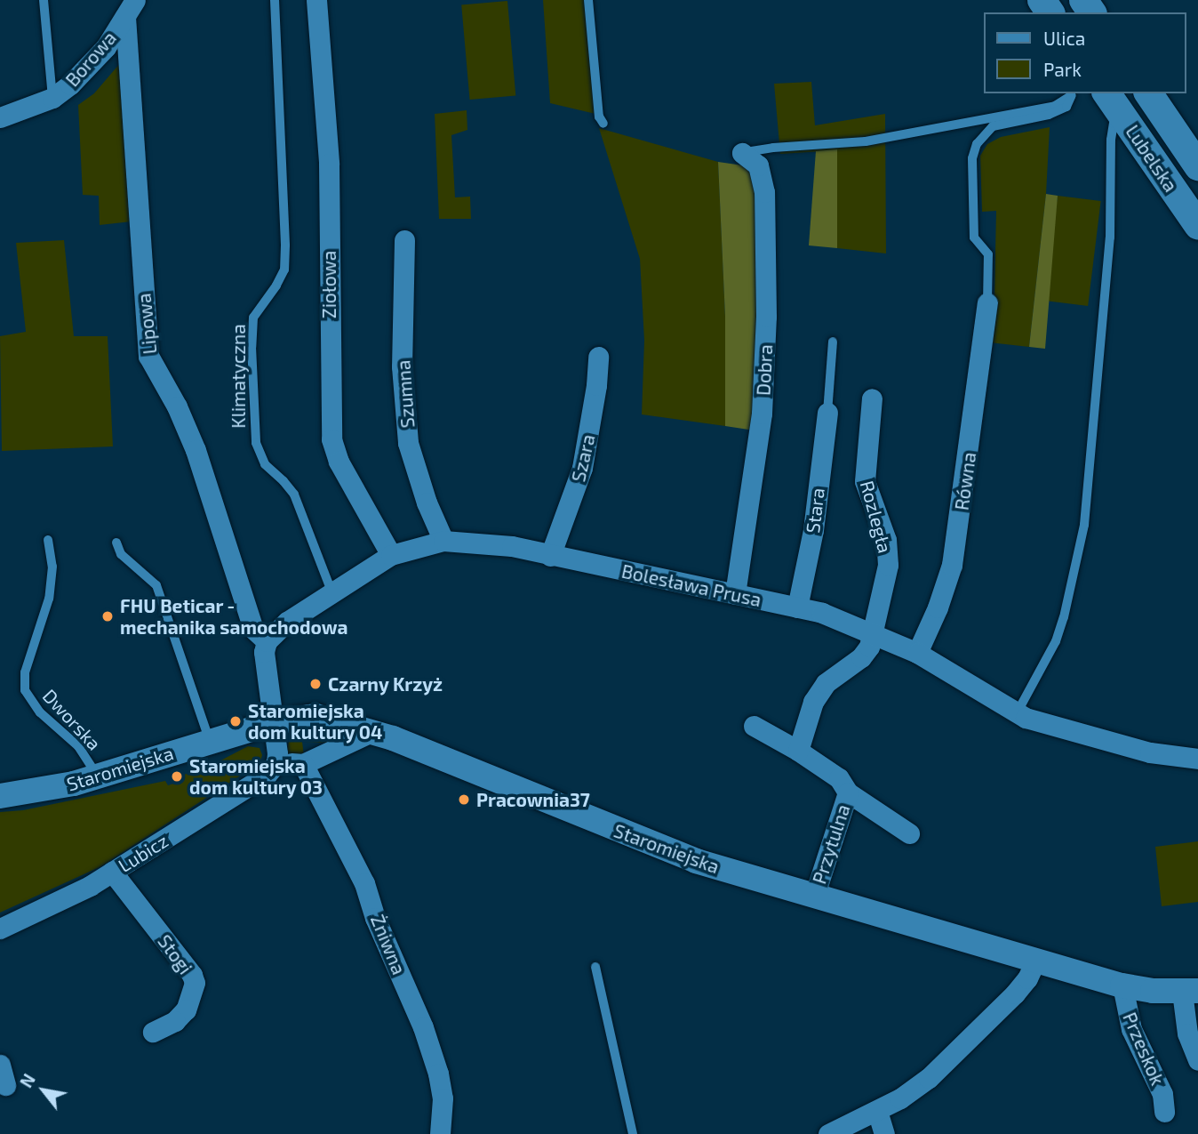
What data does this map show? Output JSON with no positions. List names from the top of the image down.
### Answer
{
  "streets": {
    "main road": ["Lubelska"],
    "street": [
      "Borowa",
      "Ziołowa",
      "Lipowa",
      "Dobra",
      "Szumna",
      "Szara",
      "Równa",
      "Stara",
      "Rozległa",
      "Bolesława Prusa",
      "Staromiejska",
      "Przytulna",
      "Lubicz",
      "Żniwna",
      "Stogi",
      "Przeskok"
    ],
    "lane": ["Klimatyczna", "Dworska"]
  },
  "crossings": [
    ["Borowa", "Lipowa"],
    ["Ziołowa", "Bolesława Prusa"],
    ["Lipowa", "Bolesława Prusa"],
    ["Dobra", "Bolesława Prusa"],
    ["Klimatyczna", "Bolesława Prusa"],
    ["Szumna", "Bolesława Prusa"],
    ["Szara", "Bolesława Prusa"],
    ["Równa", "Bolesława Prusa"],
    ["Stara", "Bolesława Prusa"],
    ["Rozległa", "Bolesława Prusa"],
    ["Dworska", "Staromiejska"],
    ["Staromiejska", "Przytulna"],
    ["Staromiejska", "Przeskok"],
    ["Lubicz", "Stogi"]
  ],
  "places": [
    "FHU Beticar - mechanika samochodowa",
    "Czarny Krzyż",
    "Staromiejska dom kultury 04",
    "Staromiejska dom kultury 03",
    "Pracownia37"
  ],
  "legend": ["Ulica", "Park"],
  "north": "top left"
}
